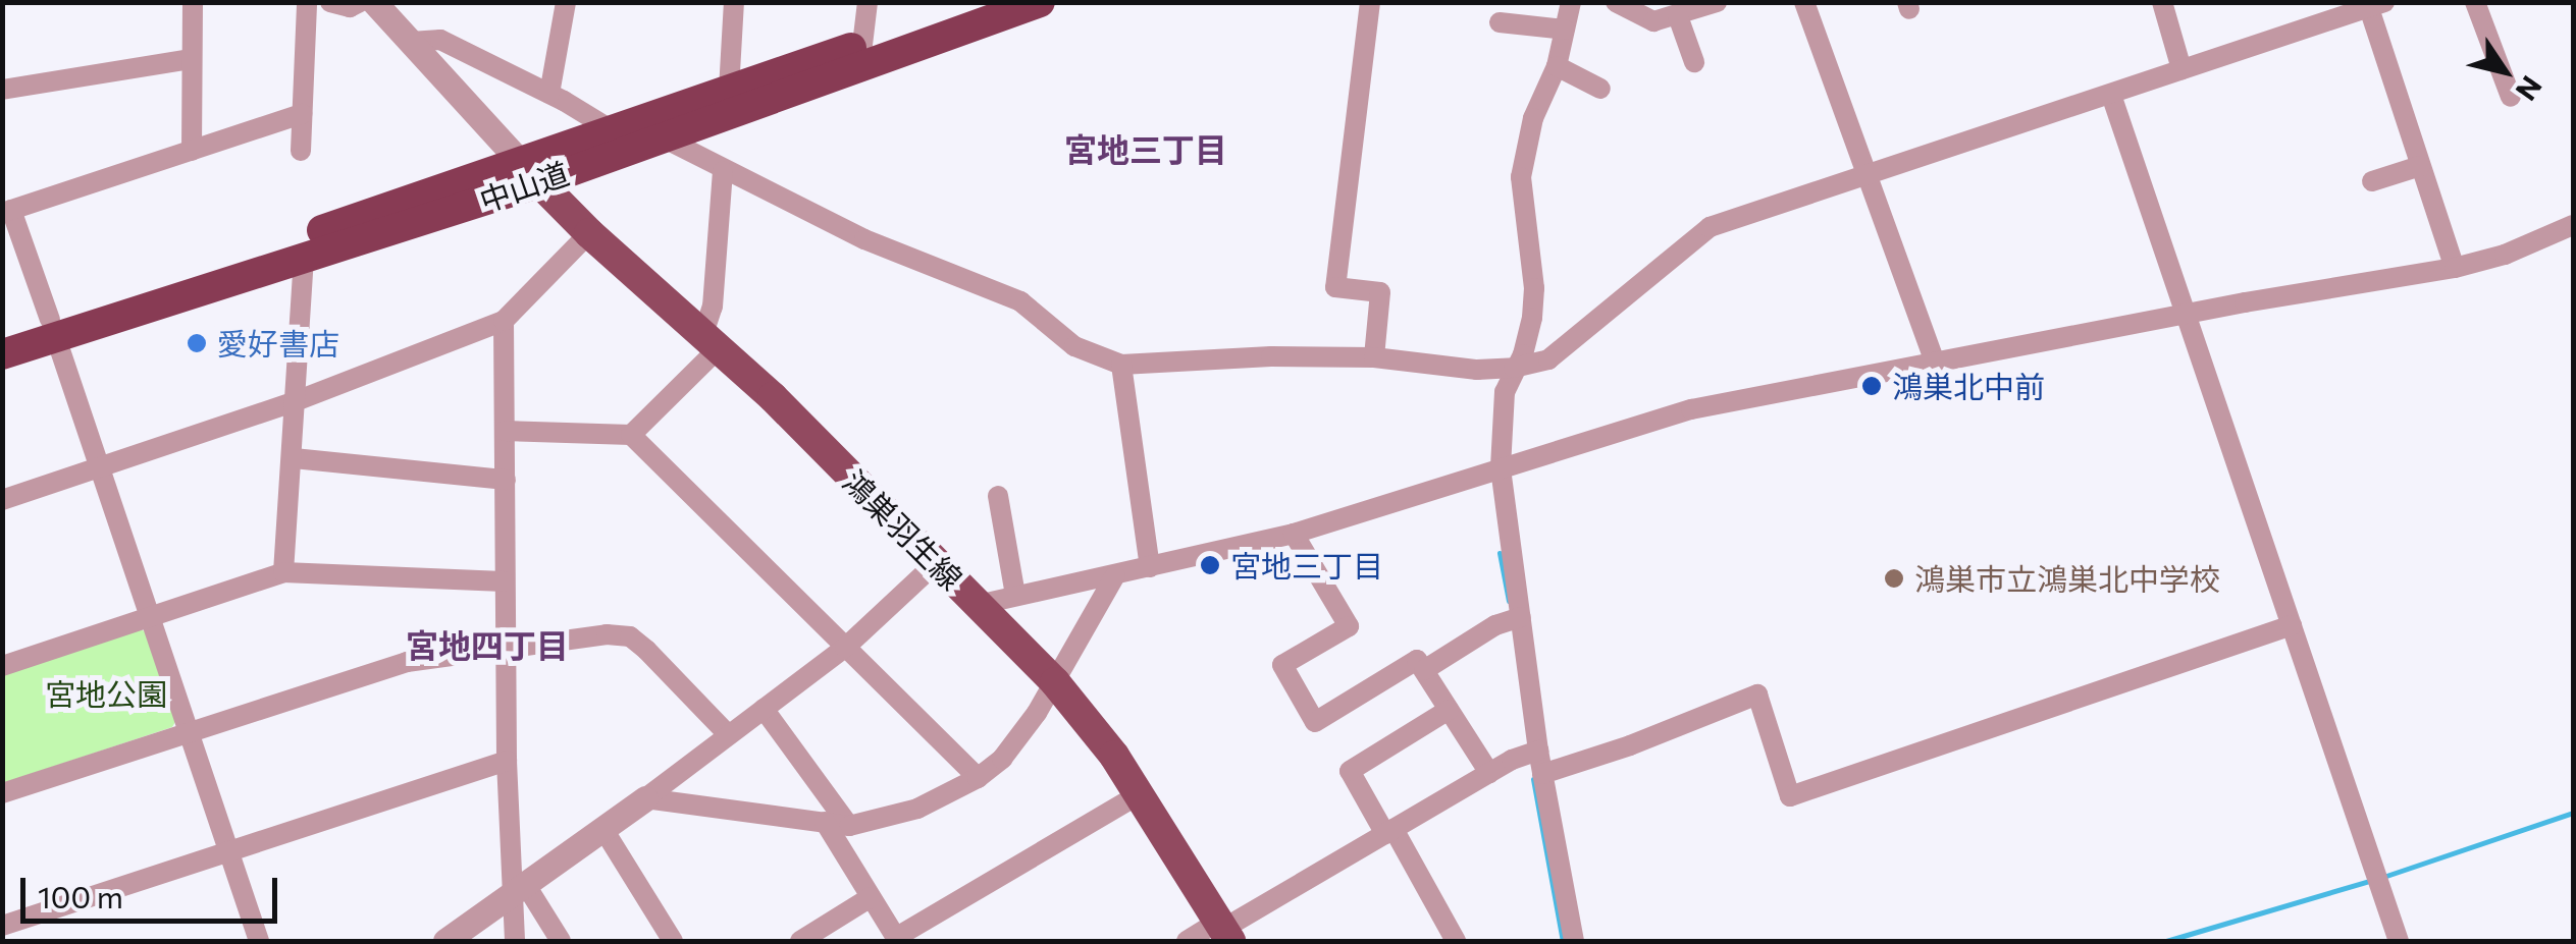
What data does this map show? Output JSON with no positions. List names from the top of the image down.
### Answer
{
  "streets": {
    "highway": ["中山道"],
    "main road": ["鴻巣羽生線"]
  },
  "crossings": [
    ["中山道", "鴻巣羽生線"]
  ],
  "districts": ["宮地三丁目", "宮地四丁目"],
  "parks": ["宮地公園"],
  "places": [
    "愛好書店",
    "鴻巣北中前",
    "宮地三丁目",
    "鴻巣市立鴻巣北中学校"
  ],
  "scale_bar": "100 m",
  "north": "bottom right"
}
